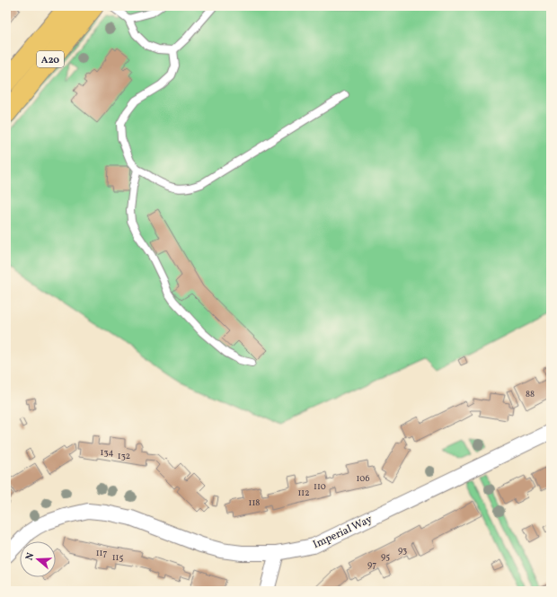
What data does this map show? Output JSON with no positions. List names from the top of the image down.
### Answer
{
  "streets": {
    "highway": ["A20"],
    "street": ["Imperial Way"]
  },
  "house_numbers": [
    "88",
    "134",
    "132",
    "106",
    "110",
    "112",
    "118",
    "93",
    "117",
    "95",
    "115",
    "97"
  ],
  "north": "left"
}
